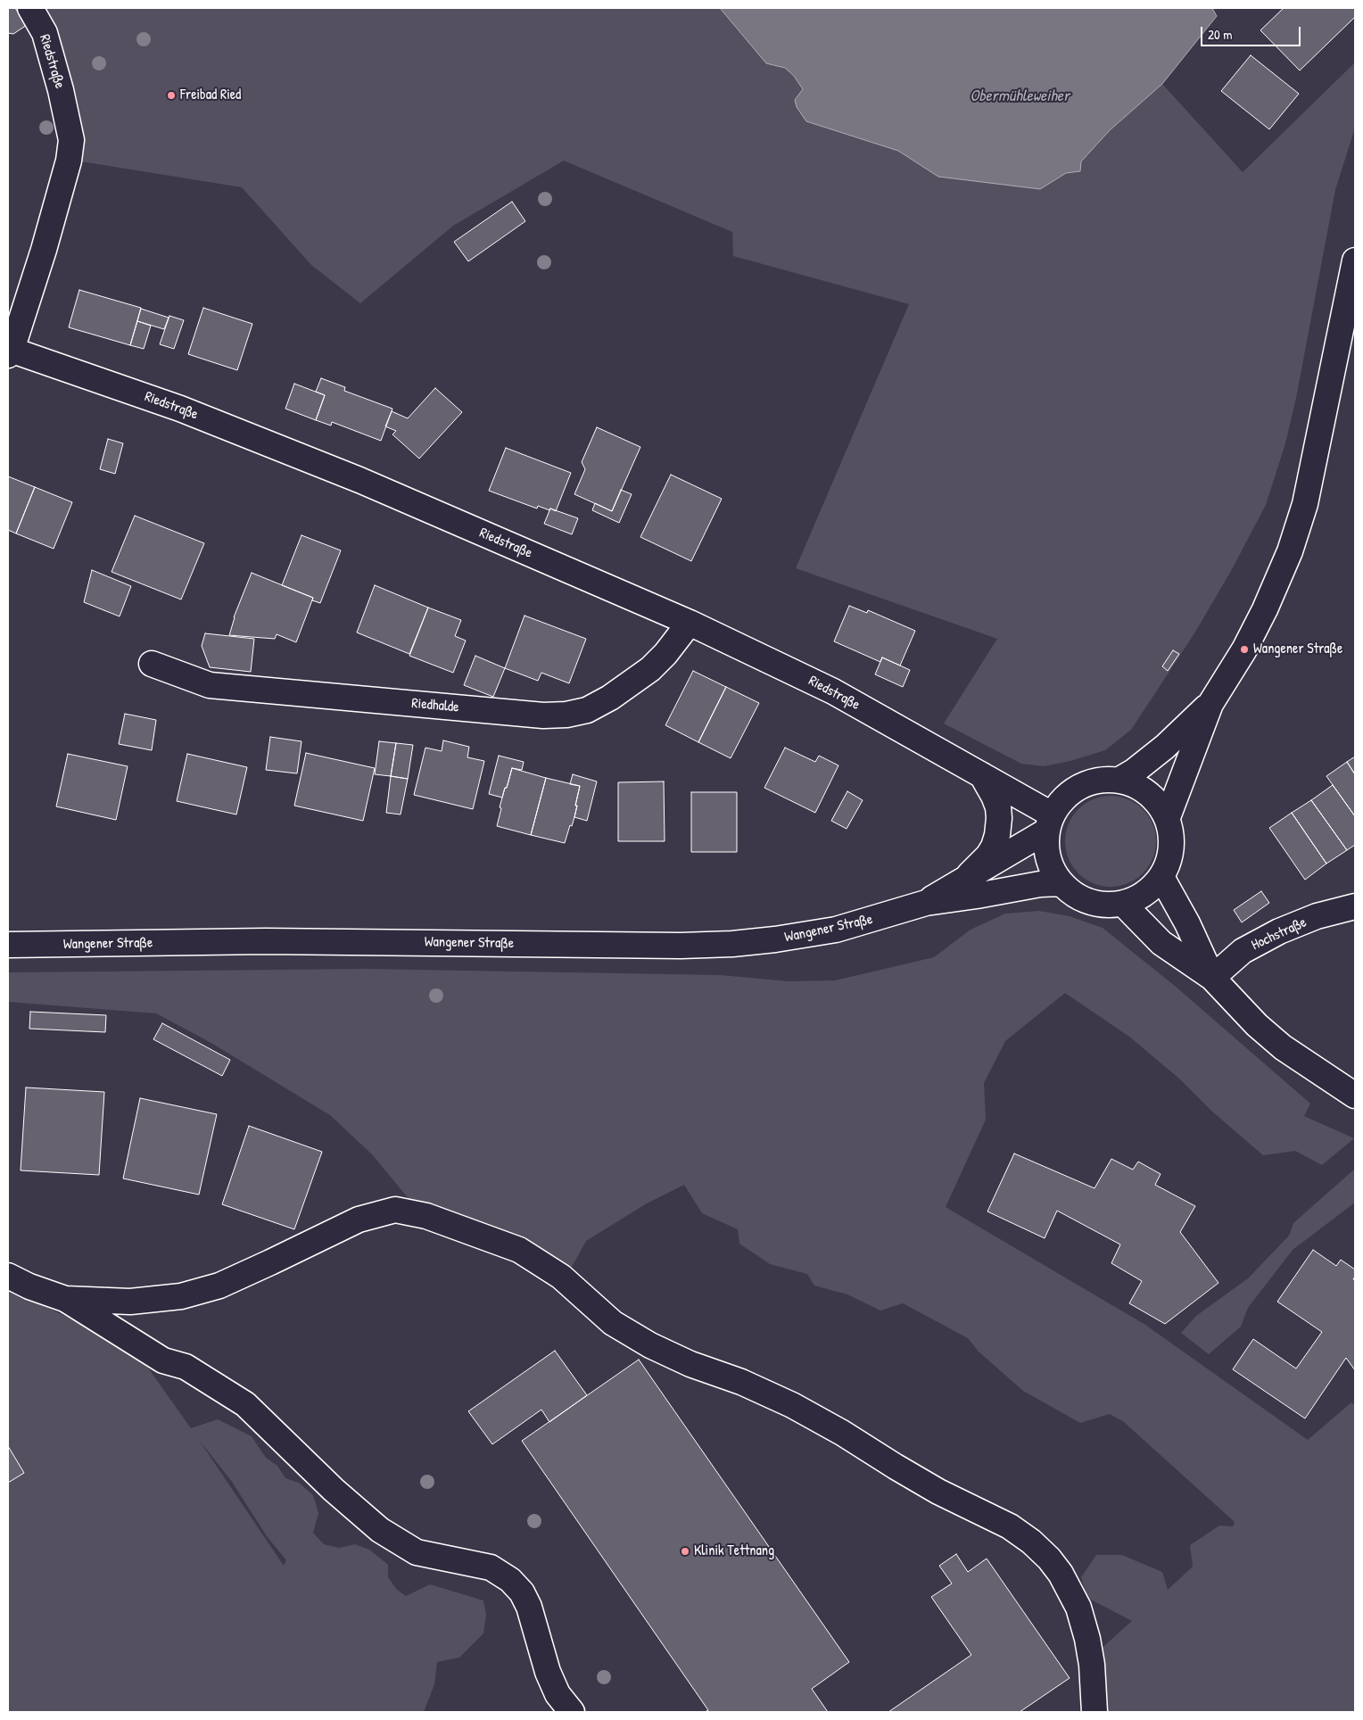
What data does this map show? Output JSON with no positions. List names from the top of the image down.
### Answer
{
  "streets": {
    "street": [
      "Riedstraße",
      "Riedhalde",
      "Wangener Straße",
      "Hochstraße"
    ]
  },
  "crossings": [
    ["Riedstraße", "Riedhalde"],
    ["Riedstraße", "Wangener Straße"]
  ],
  "water": ["Obermühleweiher"],
  "places": ["Freibad Ried", "Wangener Straße", "Klinik Tettnang"],
  "scale_bar": "20 m"
}
